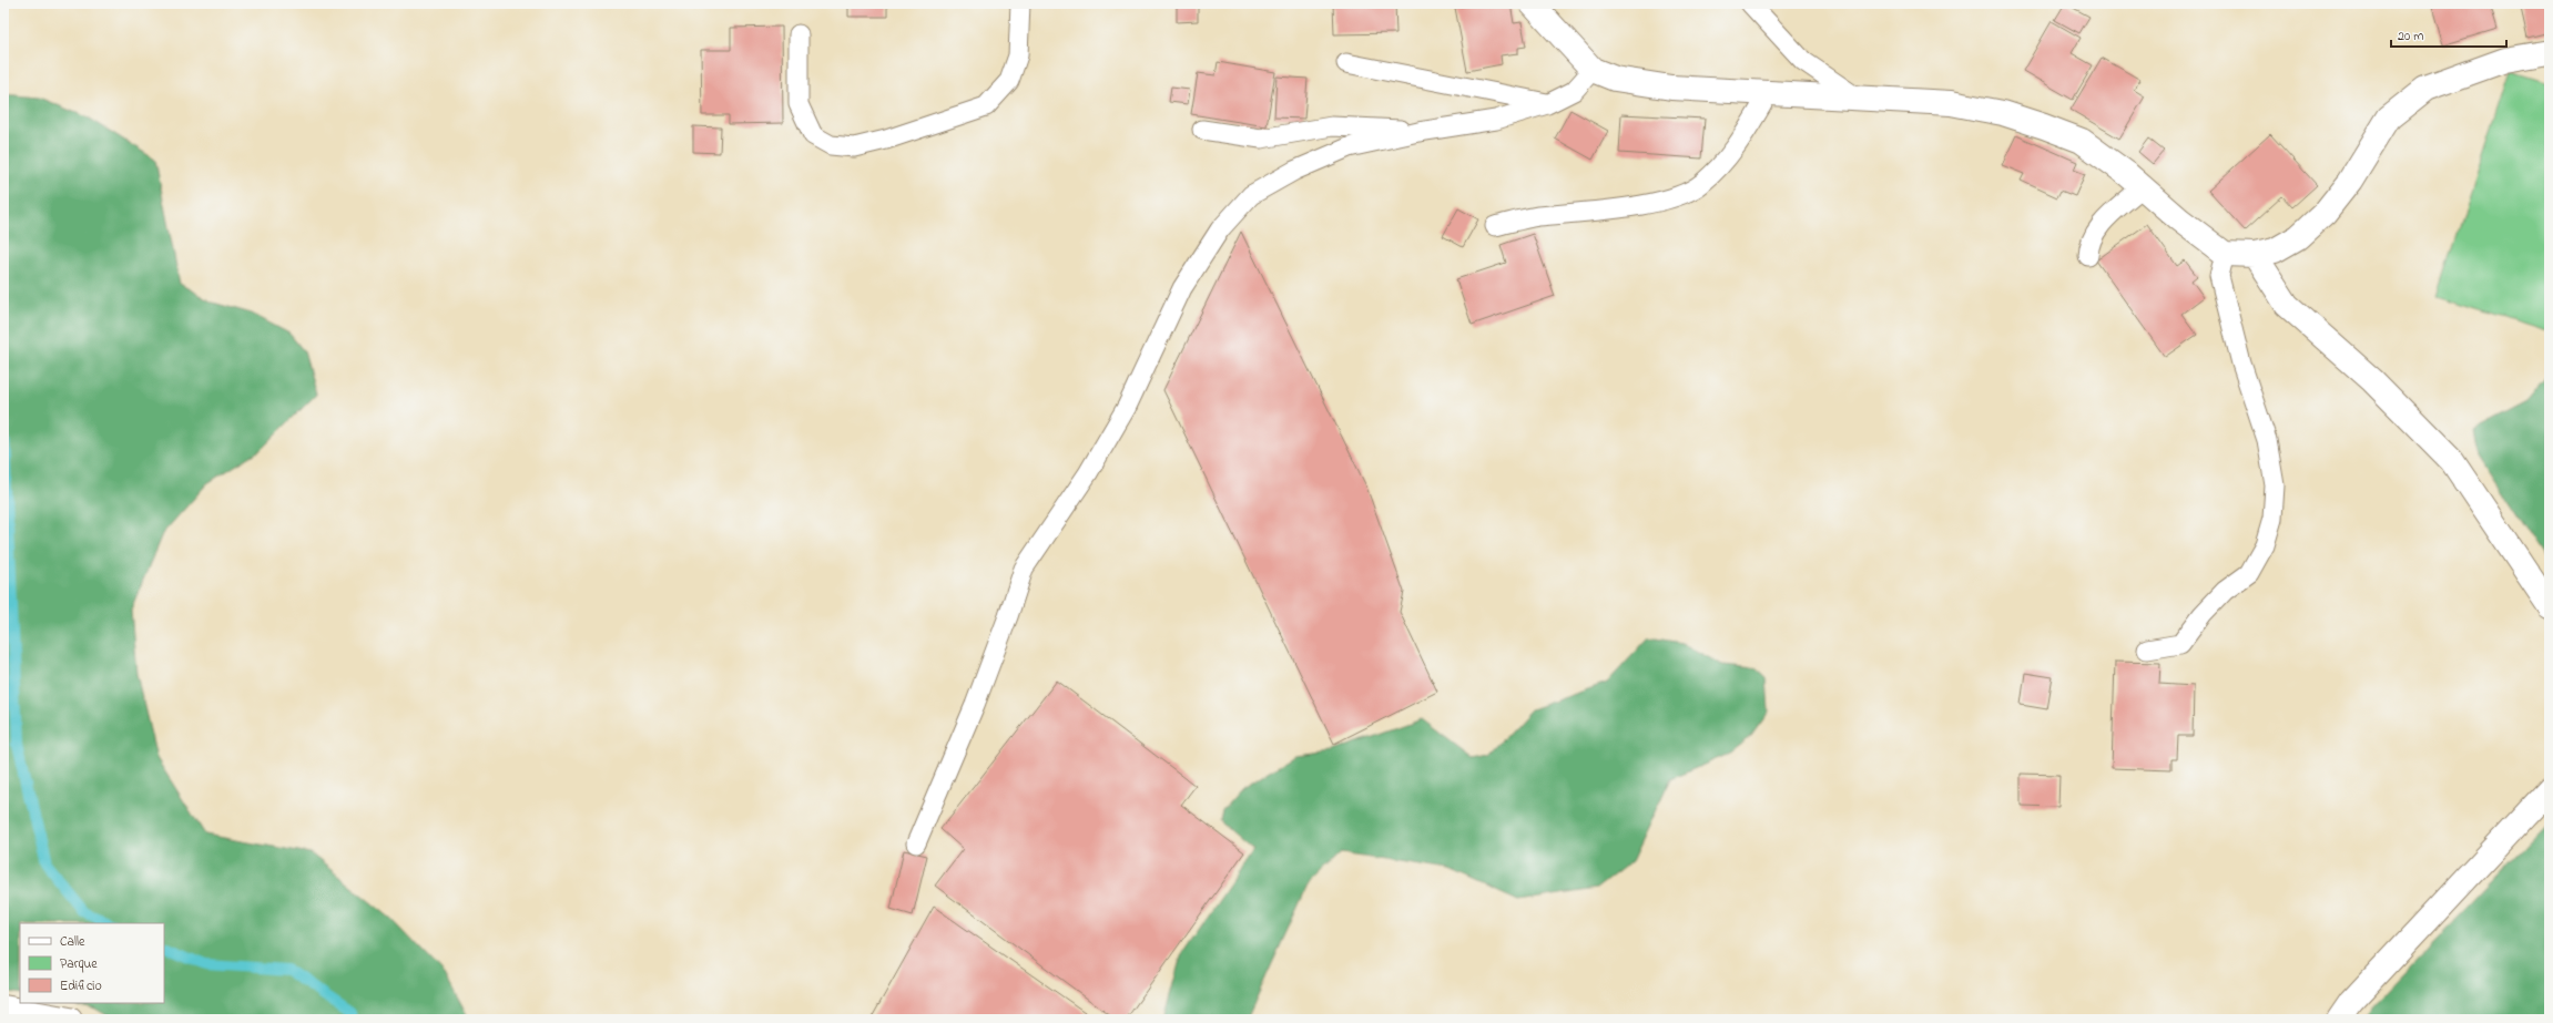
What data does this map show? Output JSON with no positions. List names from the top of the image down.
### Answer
{
  "legend": ["Calle", "Parque", "Edificio"],
  "scale_bar": "20 m"
}
